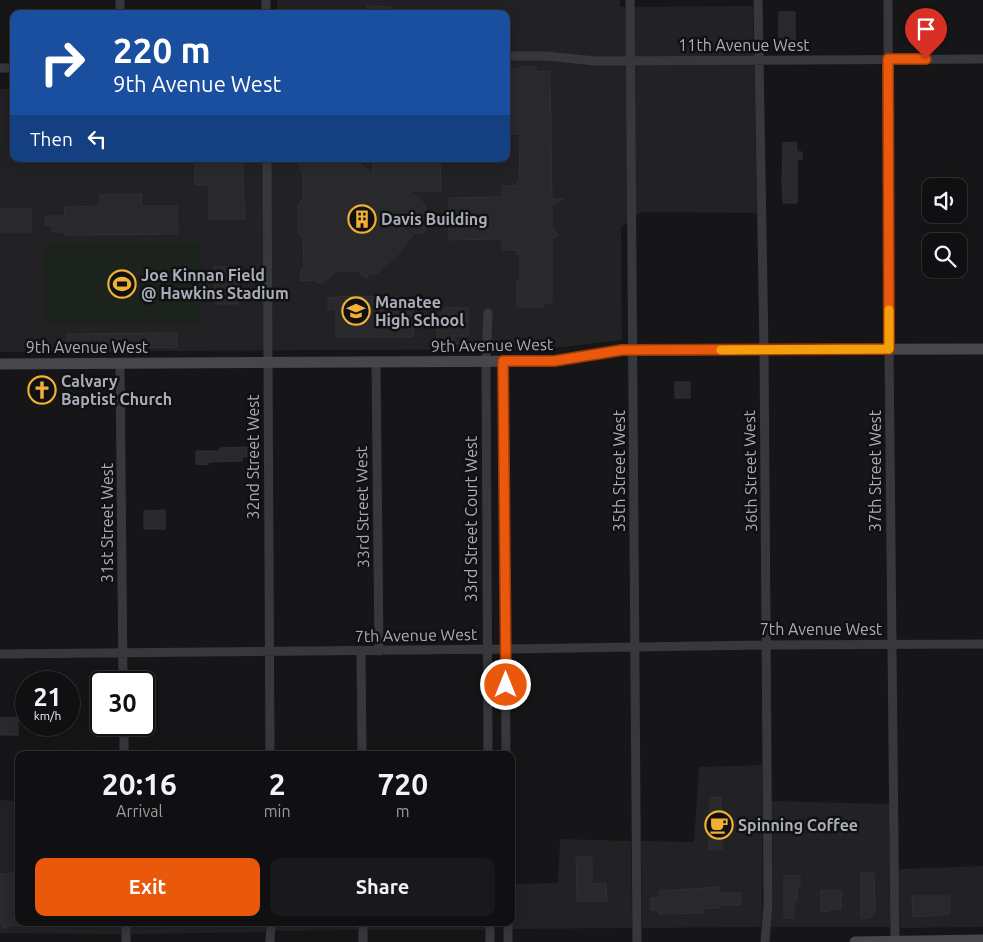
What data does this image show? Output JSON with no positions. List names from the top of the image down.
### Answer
{
  "streets": {
    "street": [
      "11th Avenue West",
      "9th Avenue West",
      "32nd Street West",
      "35th Street West",
      "36th Street West",
      "37th Street West",
      "33rd Street West",
      "33rd Street Court West",
      "31st Street West",
      "7th Avenue West"
    ]
  },
  "crossings": [
    ["11th Avenue West", "35th Street West"],
    ["11th Avenue West", "36th Street West"],
    ["11th Avenue West", "37th Street West"],
    ["9th Avenue West", "32nd Street West"],
    ["9th Avenue West", "35th Street West"],
    ["9th Avenue West", "36th Street West"],
    ["9th Avenue West", "37th Street West"],
    ["9th Avenue West", "33rd Street West"],
    ["9th Avenue West", "33rd Street Court West"],
    ["9th Avenue West", "31st Street West"],
    ["32nd Street West", "7th Avenue West"],
    ["35th Street West", "7th Avenue West"],
    ["36th Street West", "7th Avenue West"],
    ["37th Street West", "7th Avenue West"],
    ["33rd Street West", "7th Avenue West"],
    ["33rd Street Court West", "7th Avenue West"],
    ["31st Street West", "7th Avenue West"]
  ],
  "places": {
    "building": ["Davis Building"],
    "sports": ["Joe Kinnan Field @ Hawkins Stadium"],
    "school or university": ["Manatee High School"],
    "church": ["Calvary Baptist Church"],
    "cafe": ["Spinning Coffee"]
  },
  "page": {
    "turn": ["220 m", "9th Avenue West"],
    "then": "Then",
    "speed": "21 km/h",
    "limit": "30",
    "eta": [
      "20:16",
      "Arrival",
      "2",
      "min",
      "720",
      "m"
    ],
    "buttons": ["Exit", "Share"]
  }
}
